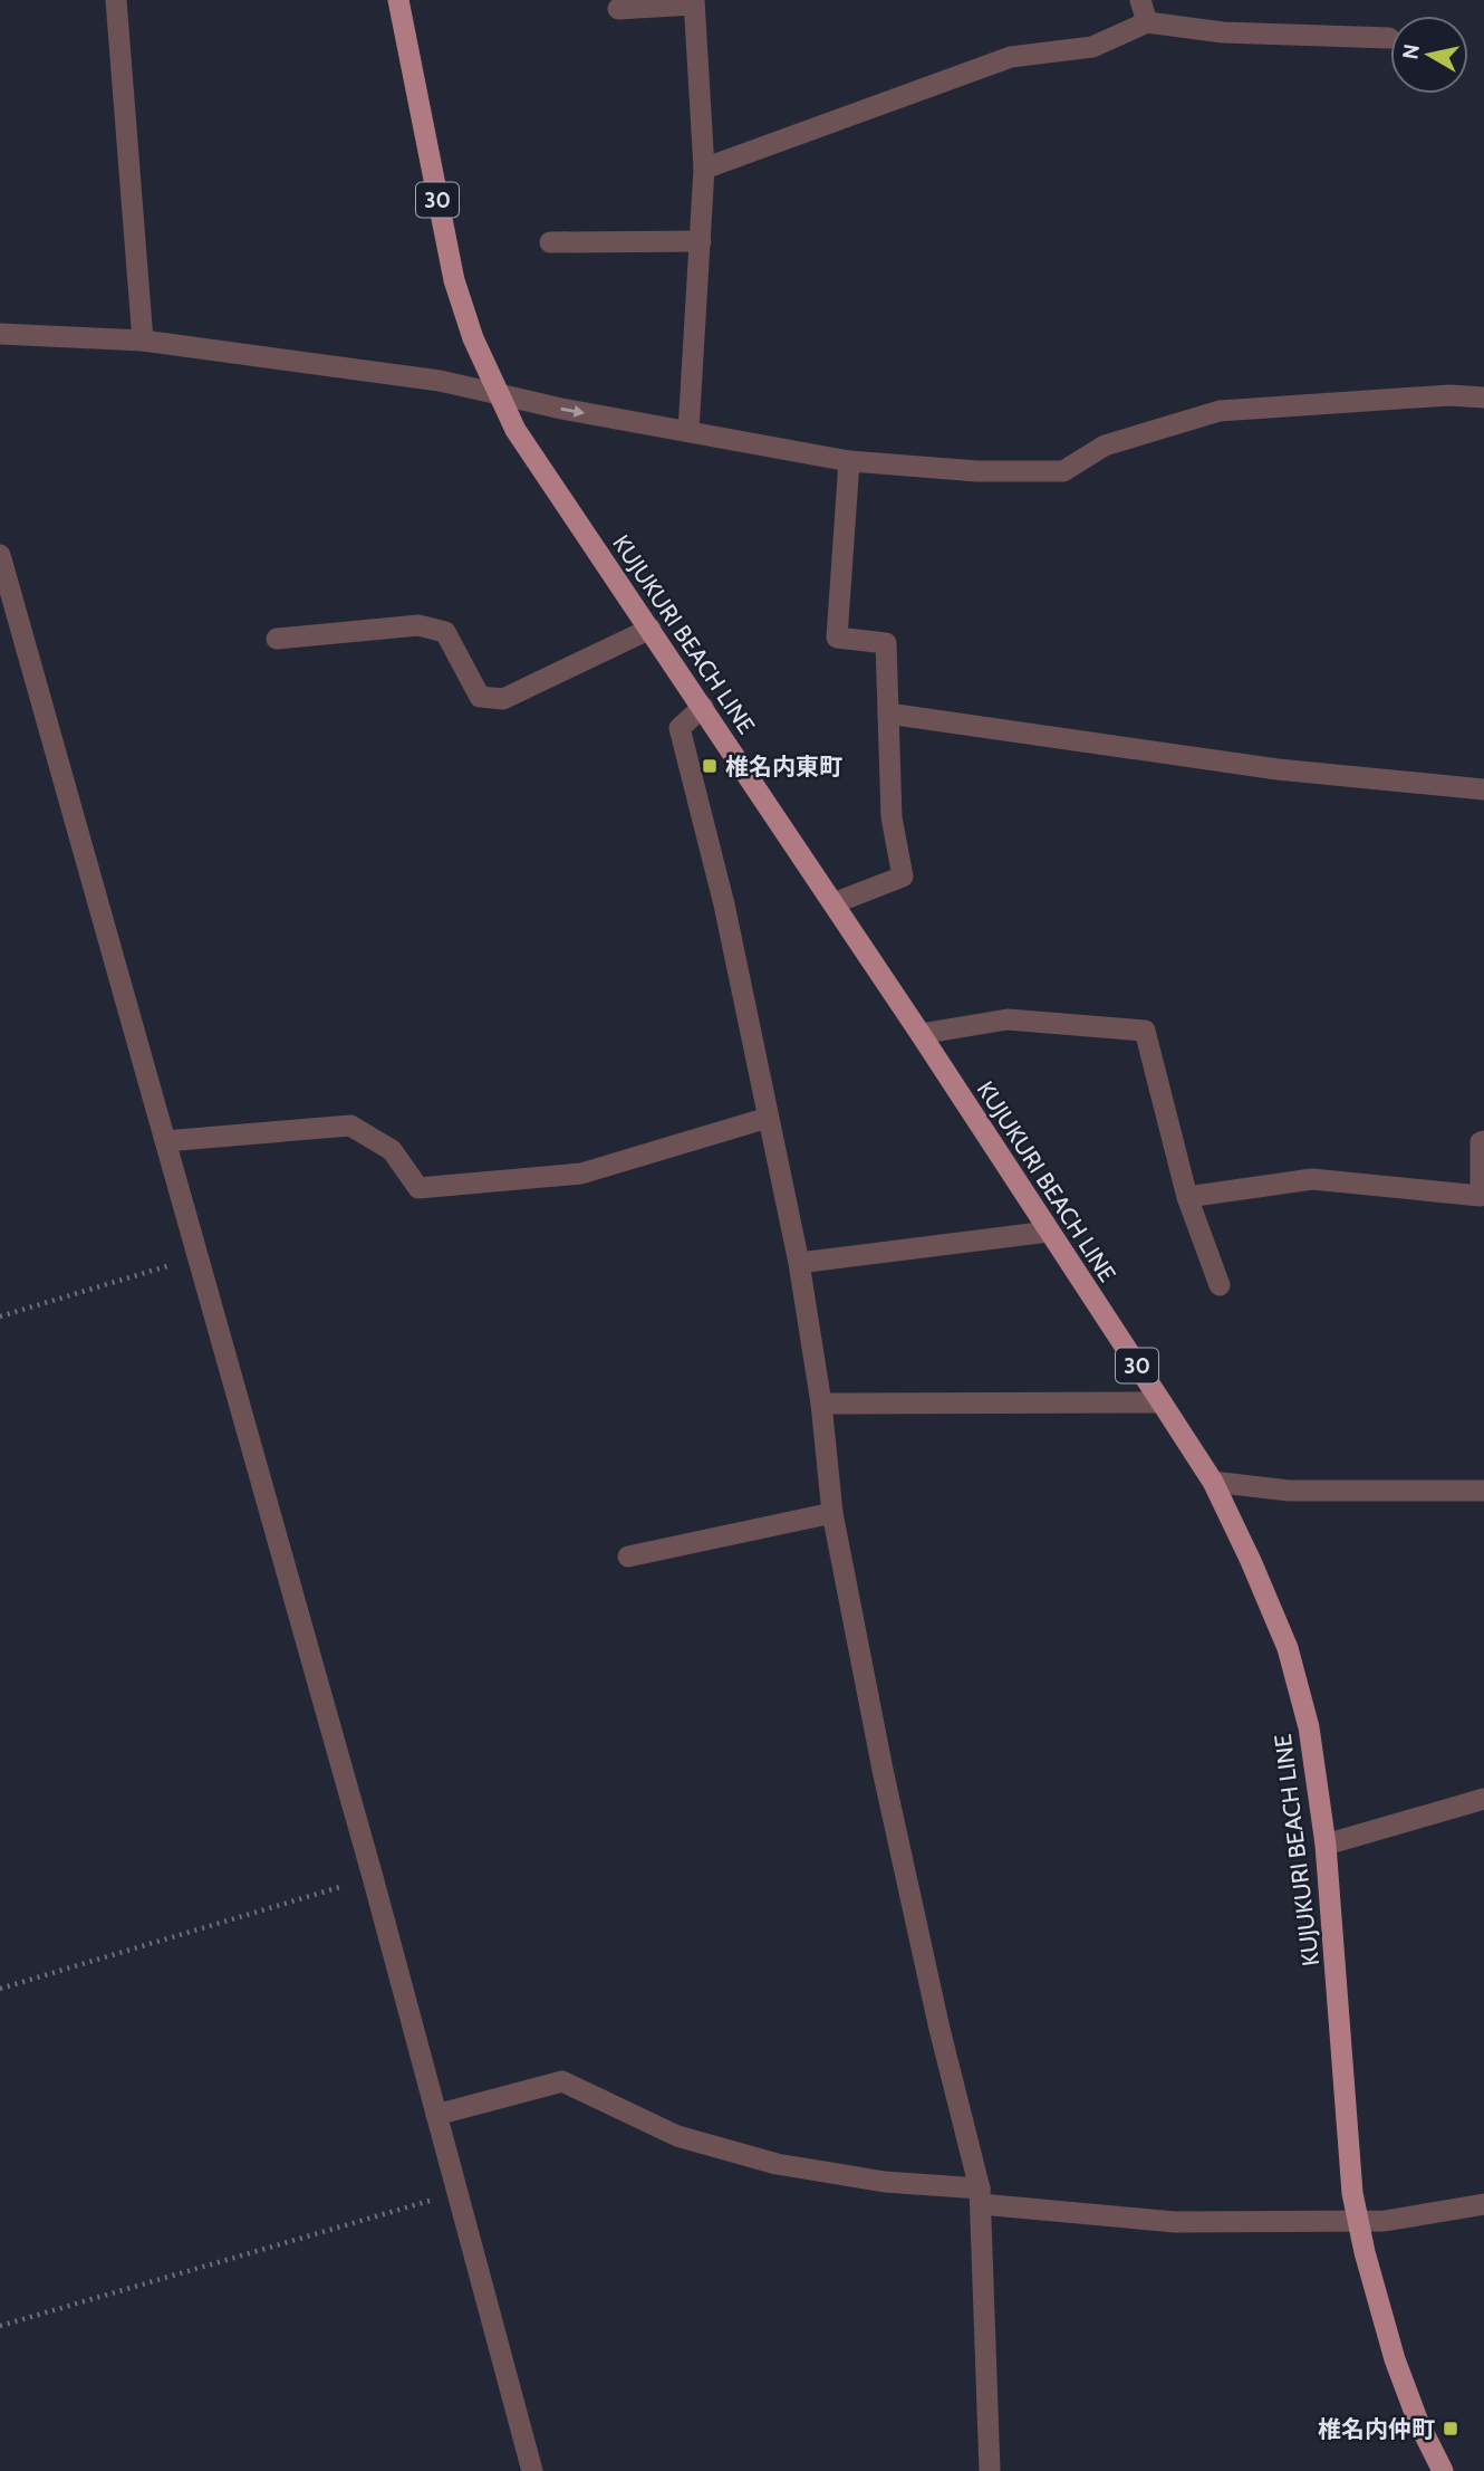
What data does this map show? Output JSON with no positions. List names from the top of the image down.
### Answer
{
  "streets": {
    "main road": ["30", "KUJUKURI BEACH LINE"]
  },
  "places": {
    "transit": ["椎名内東町", "椎名内仲町"]
  },
  "north": "left"
}
